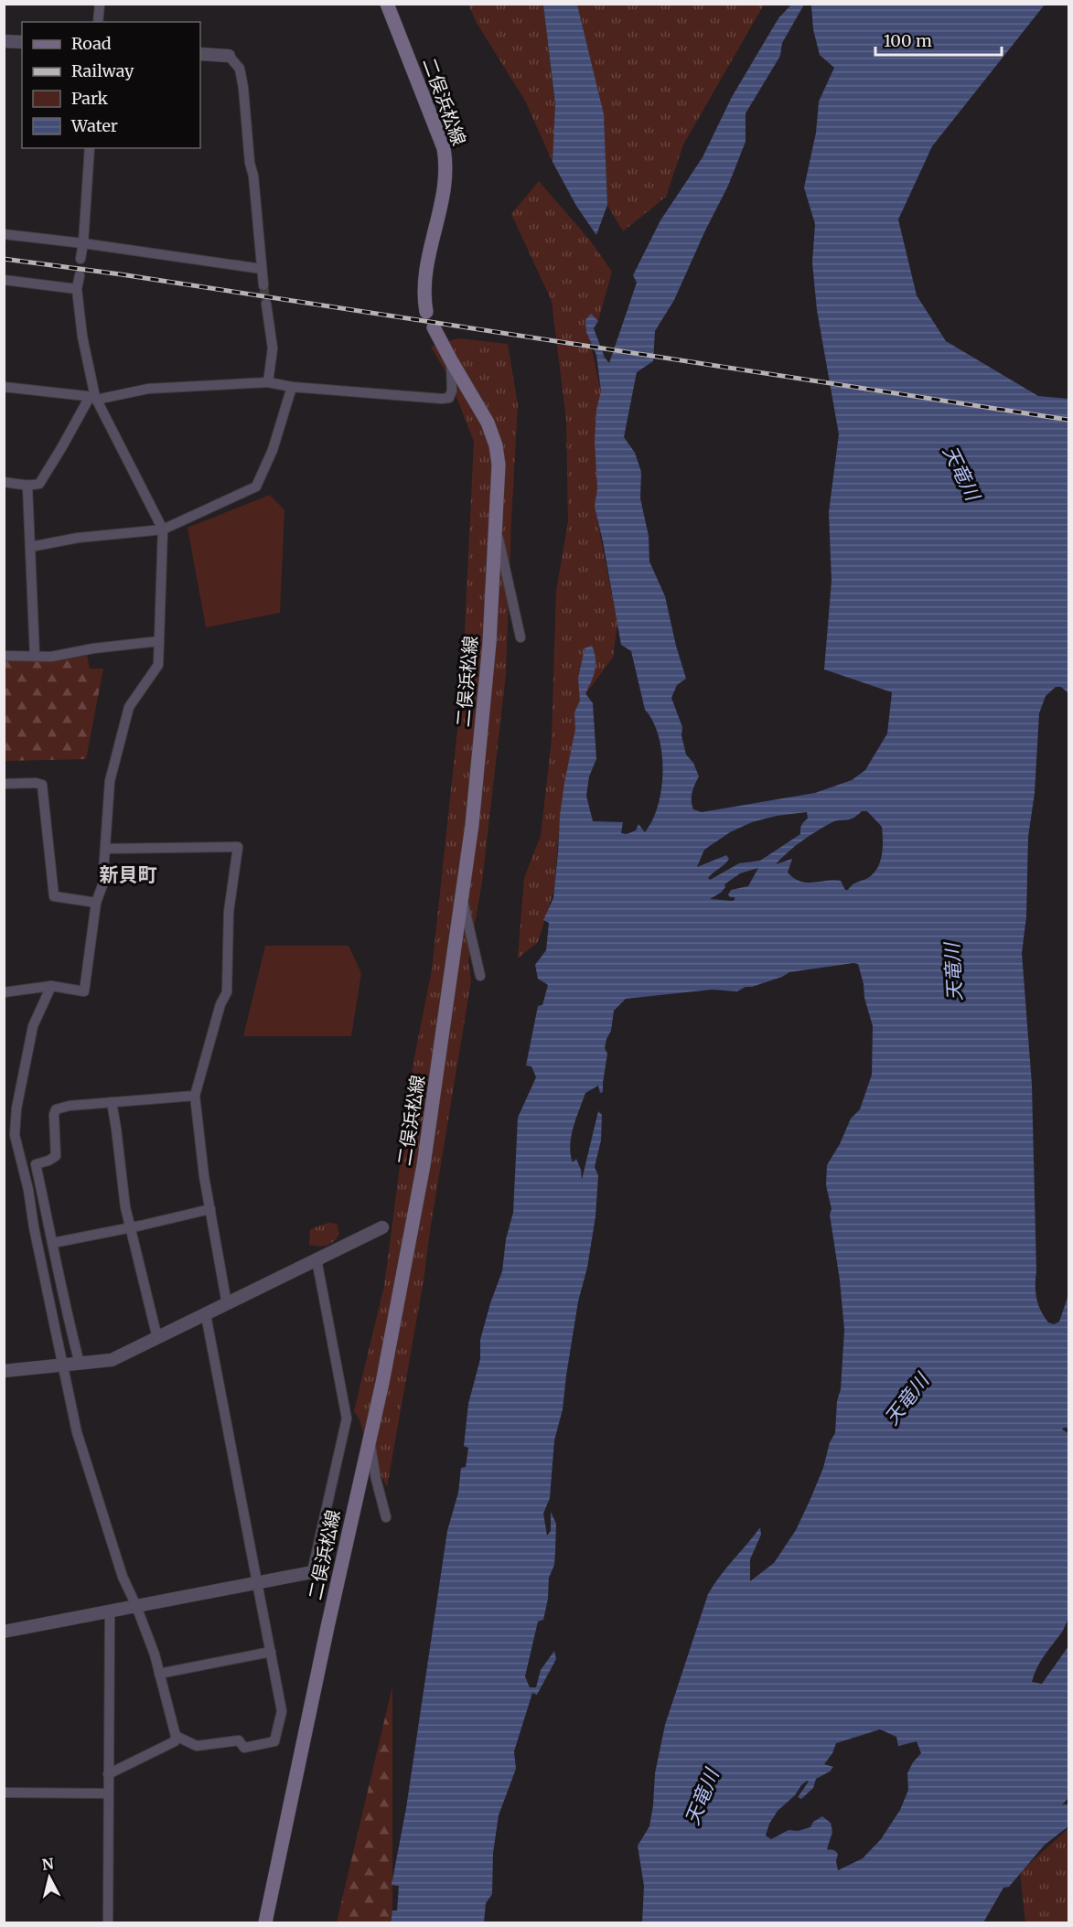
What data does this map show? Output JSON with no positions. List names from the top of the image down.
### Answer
{
  "streets": {
    "main road": ["二俣浜松線"]
  },
  "districts": ["新貝町"],
  "water": ["天竜川"],
  "legend": [
    "Road",
    "Railway",
    "Park",
    "Water"
  ],
  "scale_bar": "100 m",
  "north": "top"
}
